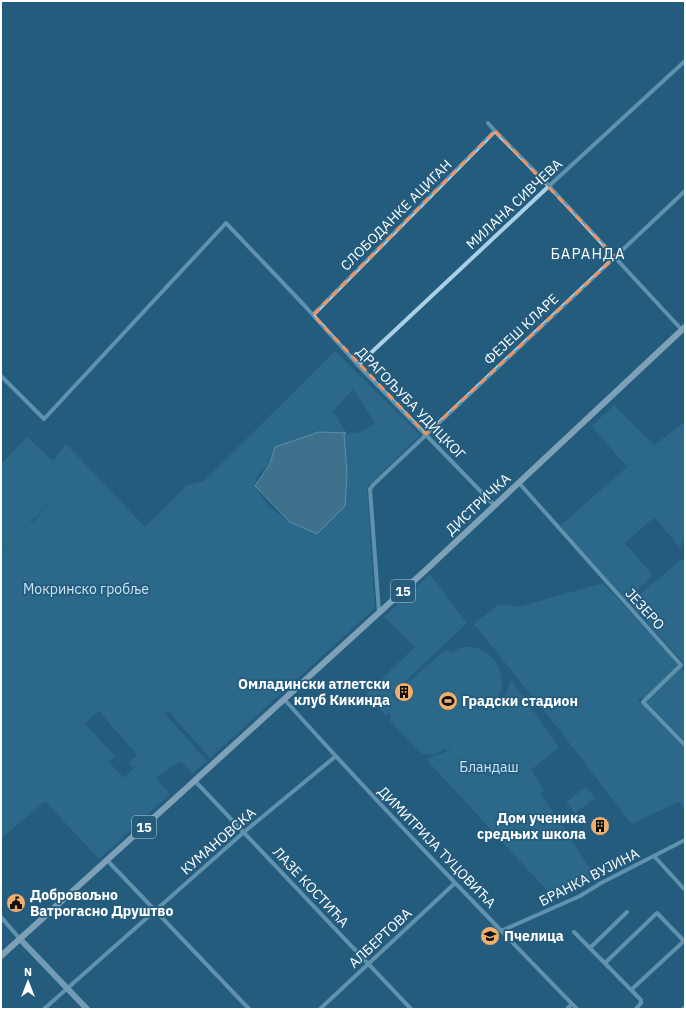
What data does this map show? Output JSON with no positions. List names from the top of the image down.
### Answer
{
  "streets": {
    "main road": ["ДИСТРИЧКА", "15"],
    "street": [
      "МИЛАНА СИВЧЕВА",
      "СЛОБОДАНКЕ АЦИГАН",
      "ФЕЈЕШ КЛАРЕ",
      "ДРАГОЉУБА УДИЦКОГ",
      "ЈЕЗЕРО",
      "КУМАНОВСКА",
      "ДИМИТРИЈА ТУЦОВИЋА",
      "БРАНКА ВУЈИНА",
      "ЛАЗЕ КОСТИЋА",
      "АЛБЕРТОВА"
    ]
  },
  "crossings": [
    ["МИЛАНА СИВЧЕВА", "ДРАГОЉУБА УДИЦКОГ"],
    ["СЛОБОДАНКЕ АЦИГАН", "ДРАГОЉУБА УДИЦКОГ"],
    ["ФЕЈЕШ КЛАРЕ", "ДРАГОЉУБА УДИЦКОГ"],
    ["ФЕЈЕШ КЛАРЕ", "ДИСТРИЧКА"],
    ["ДРАГОЉУБА УДИЦКОГ", "ДИСТРИЧКА"],
    ["ДИСТРИЧКА", "15"],
    ["ДИСТРИЧКА", "ЈЕЗЕРО"],
    ["ДИСТРИЧКА", "ДИМИТРИЈА ТУЦОВИЋА"],
    ["15", "ДИМИТРИЈА ТУЦОВИЋА"],
    ["15", "ЛАЗЕ КОСТИЋА"],
    ["КУМАНОВСКА", "ДИМИТРИЈА ТУЦОВИЋА"],
    ["КУМАНОВСКА", "ЛАЗЕ КОСТИЋА"],
    ["ДИМИТРИЈА ТУЦОВИЋА", "БРАНКА ВУЈИНА"],
    ["ДИМИТРИЈА ТУЦОВИЋА", "АЛБЕРТОВА"],
    ["ЛАЗЕ КОСТИЋА", "АЛБЕРТОВА"]
  ],
  "districts": ["БАРАНДА"],
  "parks": ["Мокринско гробље", "Бландаш"],
  "places": {
    "building": ["Омладински атлетски клуб Кикинда", "Дом ученика средњих школа"],
    "sports": ["Градски стадион"],
    "public building": ["Добровољно Ватрогасно Друштво"],
    "school or university": ["Пчелица"]
  },
  "north": "top"
}
